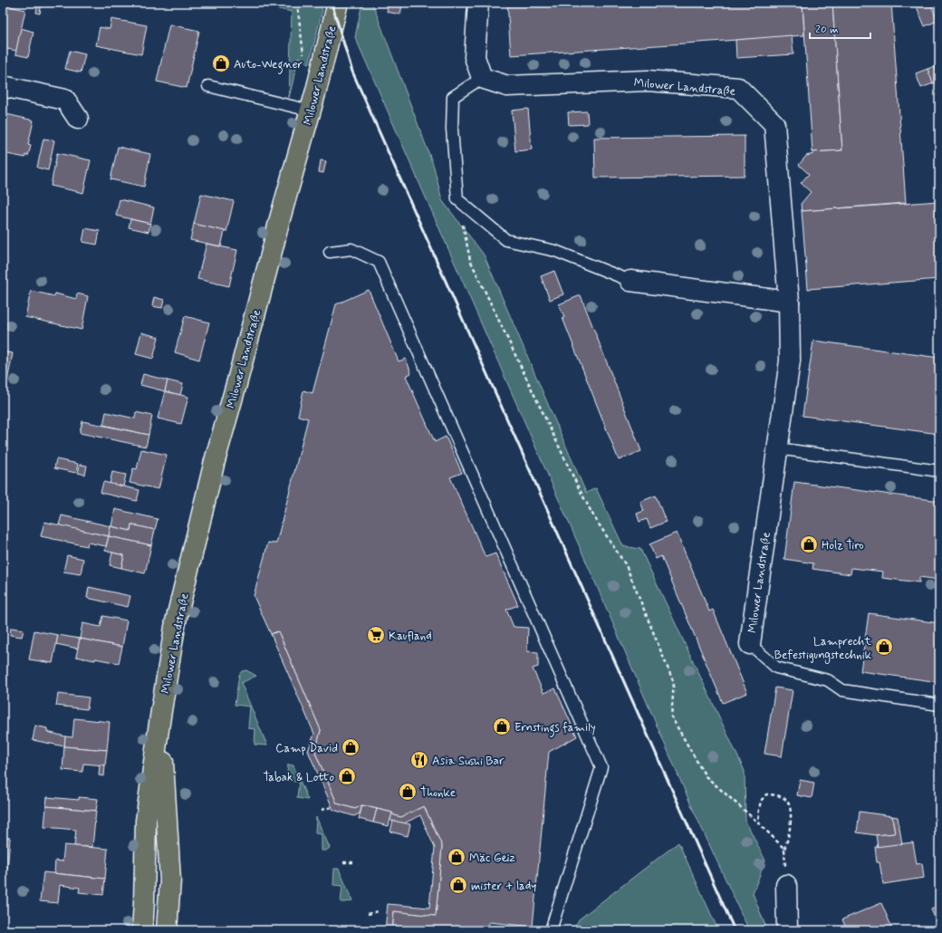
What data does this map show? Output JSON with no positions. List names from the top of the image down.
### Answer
{
  "streets": {
    "main road": ["Milower Landstraße"]
  },
  "places": {
    "shop": [
      "Auto-Wegner",
      "Holz Tiro",
      "Lamprecht Befestigungstechnik",
      "Ernstings family",
      "Camp David",
      "Tabak & Lotto",
      "Thonke",
      "Mäc Geiz",
      "mister + lady"
    ],
    "supermarket": ["Kaufland"],
    "restaurant": ["Asia Sushi Bar"]
  },
  "scale_bar": "20 m"
}
